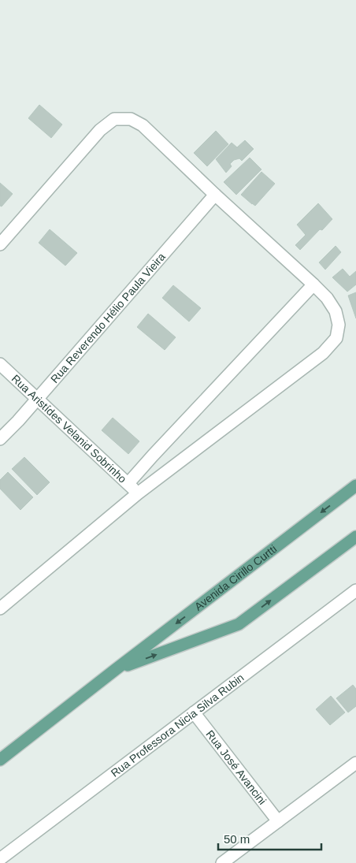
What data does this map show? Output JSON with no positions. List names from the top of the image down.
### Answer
{
  "streets": {
    "main road": ["Avenida Cirillo Curtti"],
    "street": [
      "Rua Reverendo Hélio Paula Vieira",
      "Rua Aristídes Velanid Sobrinho",
      "Rua Professora Nicia Silva Rubin",
      "Rua José Avancini"
    ]
  },
  "crossings": [
    ["Rua Reverendo Hélio Paula Vieira", "Rua Aristídes Velanid Sobrinho"],
    ["Rua Professora Nicia Silva Rubin", "Rua José Avancini"]
  ],
  "scale_bar": "50 m"
}
